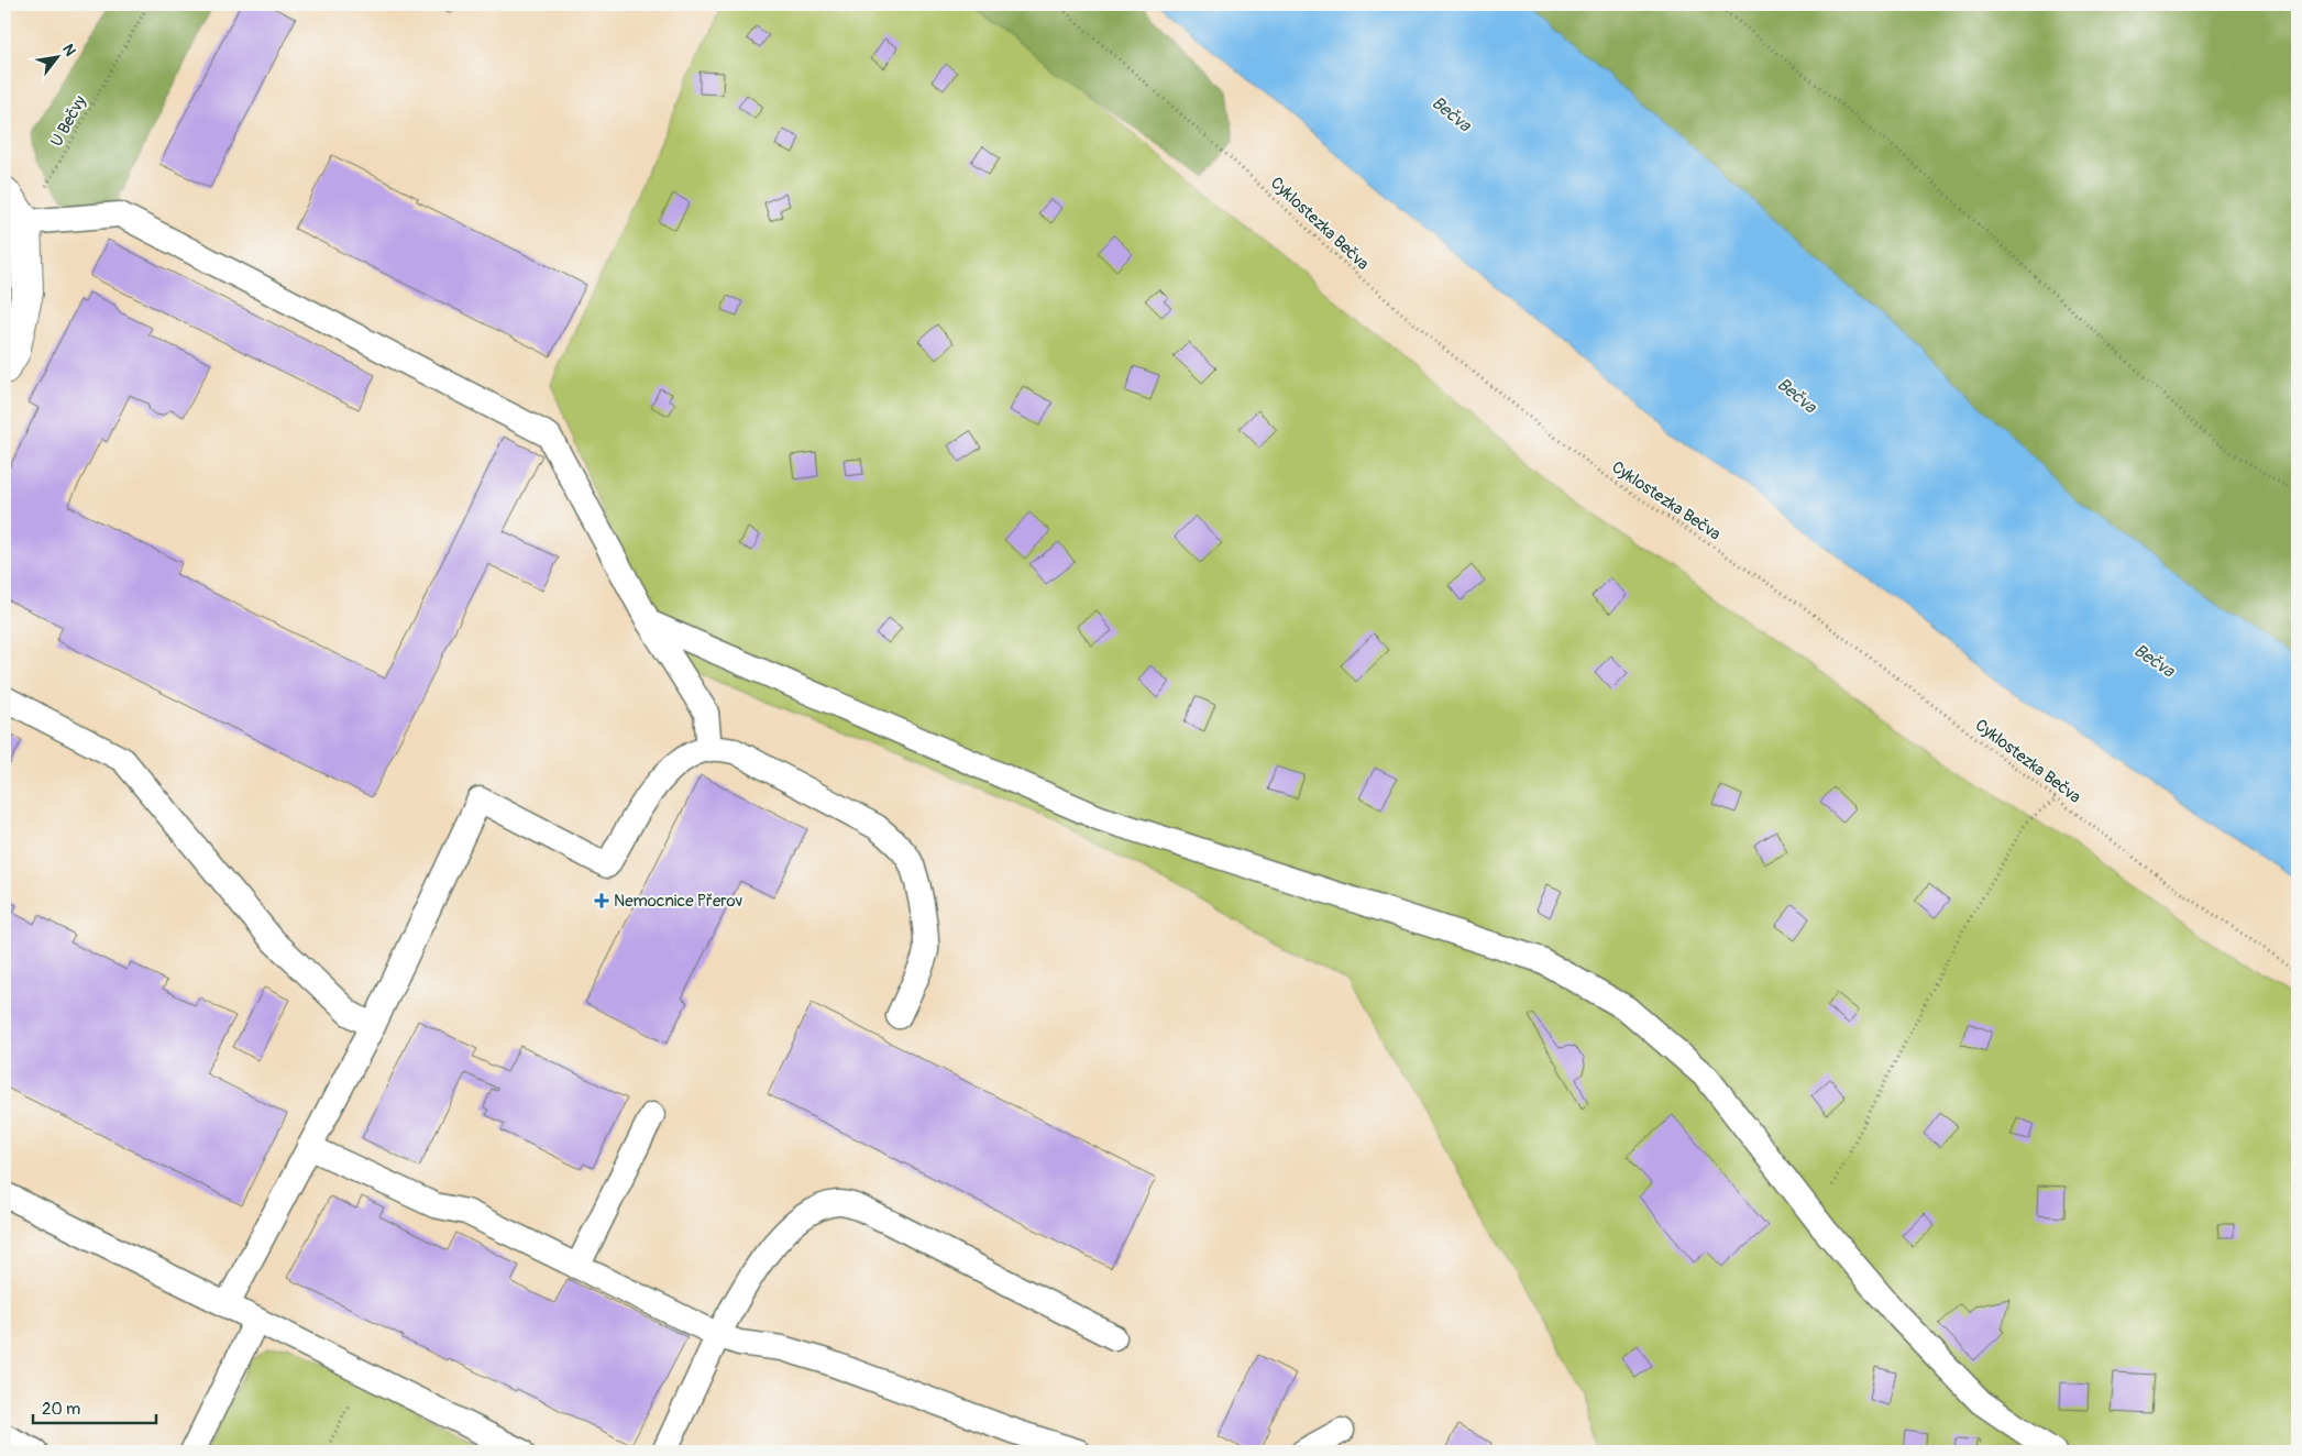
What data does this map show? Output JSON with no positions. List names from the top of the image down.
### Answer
{
  "streets": {
    "path": ["U Bečvy", "Cyklostezka Bečva"]
  },
  "water": ["Bečva"],
  "places": {
    "health": ["Nemocnice Přerov"]
  },
  "scale_bar": "20 m",
  "north": "top right"
}
